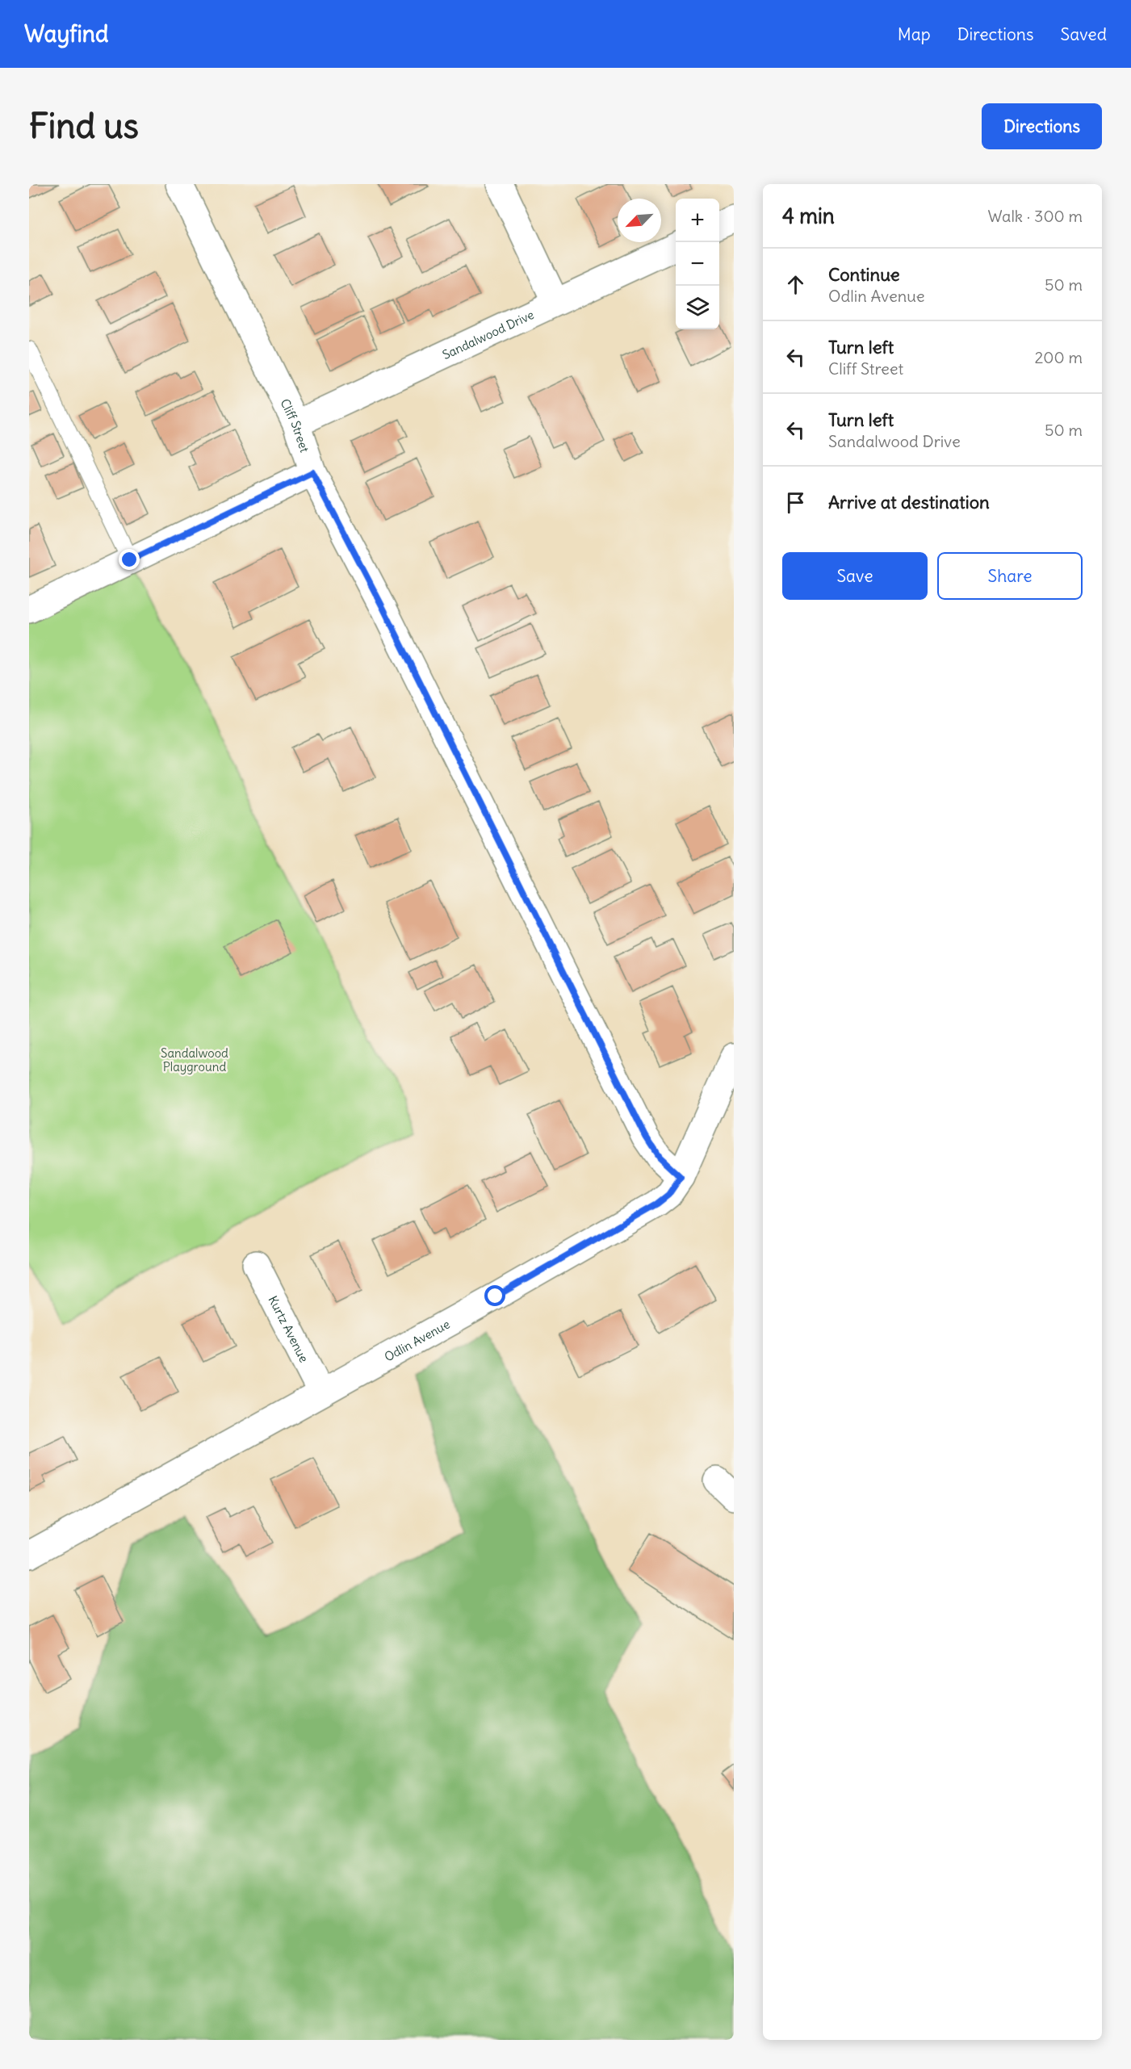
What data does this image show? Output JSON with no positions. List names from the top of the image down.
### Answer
{
  "streets": {
    "street": [
      "Sandalwood Drive",
      "Cliff Street",
      "Kurtz Avenue",
      "Odlin Avenue"
    ]
  },
  "crossings": [
    ["Sandalwood Drive", "Cliff Street"],
    ["Cliff Street", "Odlin Avenue"],
    ["Kurtz Avenue", "Odlin Avenue"]
  ],
  "parks": ["Sandalwood Playground"],
  "north": "bottom left",
  "page": {
    "header": "Wayfind",
    "nav": ["Map", "Directions", "Saved"],
    "buttons": [
      "Directions",
      ["Save", "Share"]
    ],
    "title": "Find us",
    "heading": ["4 min", "Walk · 300 m"],
    "map_buttons": ["+", "−"],
    "list": [
      ["Continue", "Odlin Avenue", "50 m"],
      ["Turn left", "Cliff Street", "200 m"],
      ["Turn left", "Sandalwood Drive", "50 m"],
      "Arrive at destination"
    ]
  }
}
